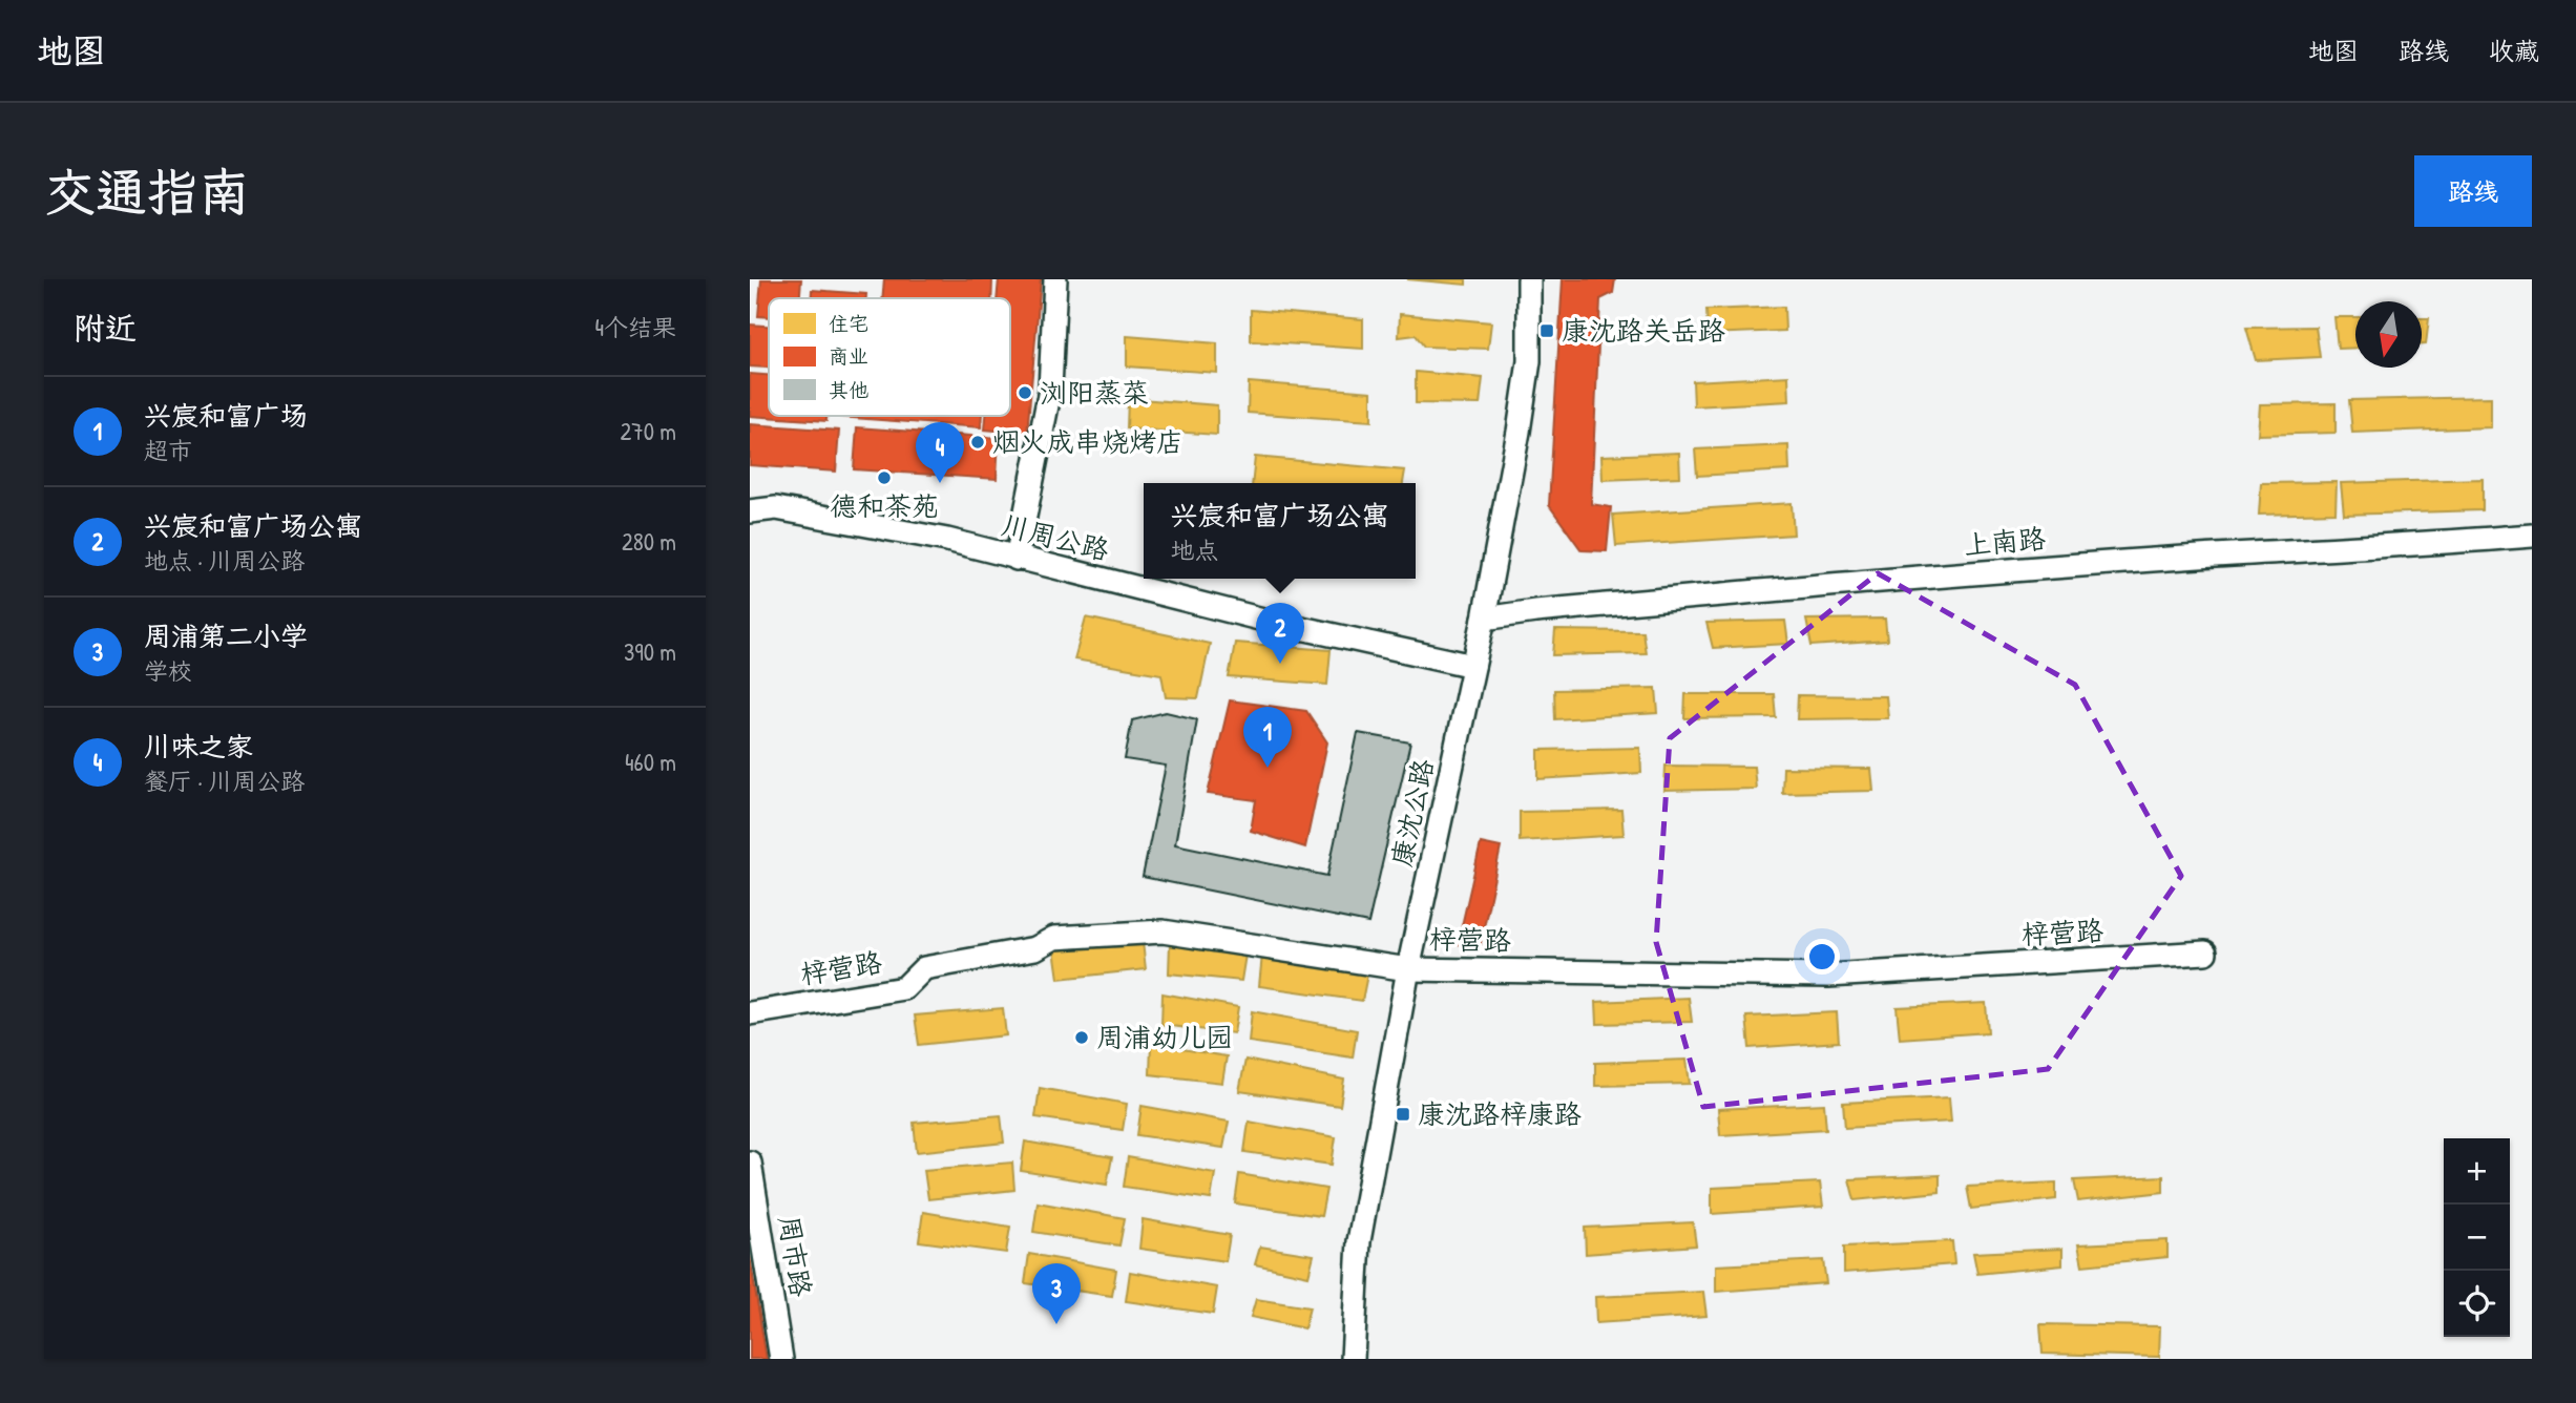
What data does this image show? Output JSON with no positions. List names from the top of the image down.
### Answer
{
  "streets": {
    "street": [
      "川周公路",
      "上南路",
      "康沈公路",
      "梓营路",
      "周市路"
    ]
  },
  "crossings": [
    ["川周公路", "康沈公路"],
    ["上南路", "康沈公路"],
    ["康沈公路", "梓营路"]
  ],
  "places": {
    "transit": ["康沈路关岳路", "康沈路梓康路"],
    "other": [
      "浏阳蒸菜",
      "烟火成串烧烤店",
      "德和茶苑",
      "周浦幼儿园"
    ]
  },
  "legend": ["住宅", "商业", "其他"],
  "north": "bottom",
  "page": {
    "header": "地图",
    "nav": ["地图", "路线", "收藏"],
    "buttons": "路线",
    "title": "交通指南",
    "heading": ["附近", "4个结果"],
    "list": [
      {
        "mark": "1",
        "name": "兴宸和富广场",
        "note": "超市",
        "value": "270 m"
      },
      {
        "mark": "2",
        "name": "兴宸和富广场公寓",
        "note": "地点 · 川周公路",
        "value": "280 m"
      },
      {
        "mark": "3",
        "name": "周浦第二小学",
        "note": "学校",
        "value": "390 m"
      },
      {
        "mark": "4",
        "name": "川味之家",
        "note": "餐厅 · 川周公路",
        "value": "460 m"
      }
    ],
    "pins": [
      "4",
      "2",
      "1",
      "3"
    ],
    "popup": ["兴宸和富广场公寓", "地点"],
    "map_buttons": ["+", "−"]
  }
}
